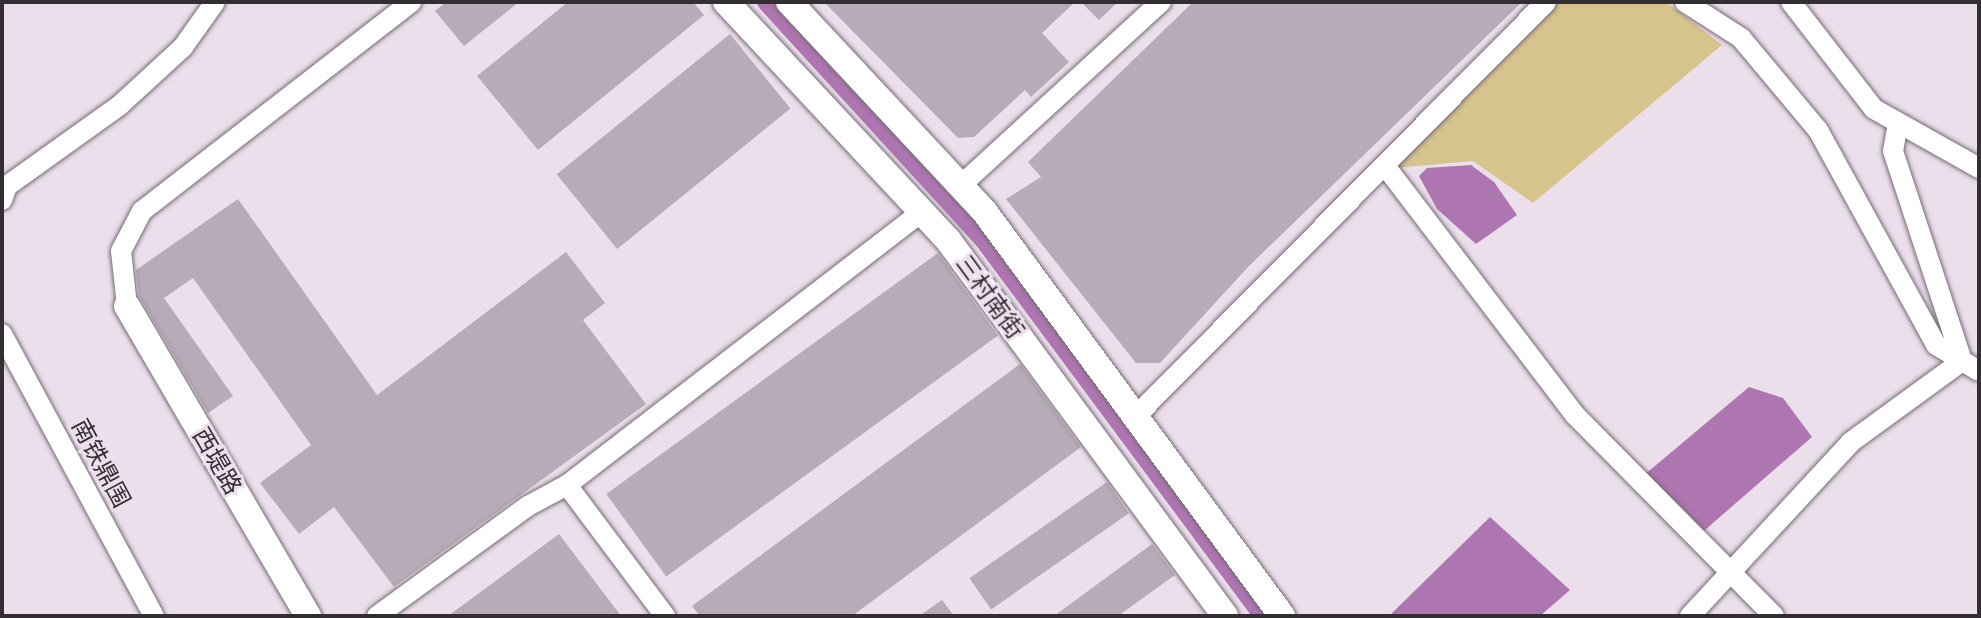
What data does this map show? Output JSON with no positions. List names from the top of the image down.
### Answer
{
  "streets": {
    "street": ["三村南街", "西堤路", "南铁鼎围"]
  }
}
